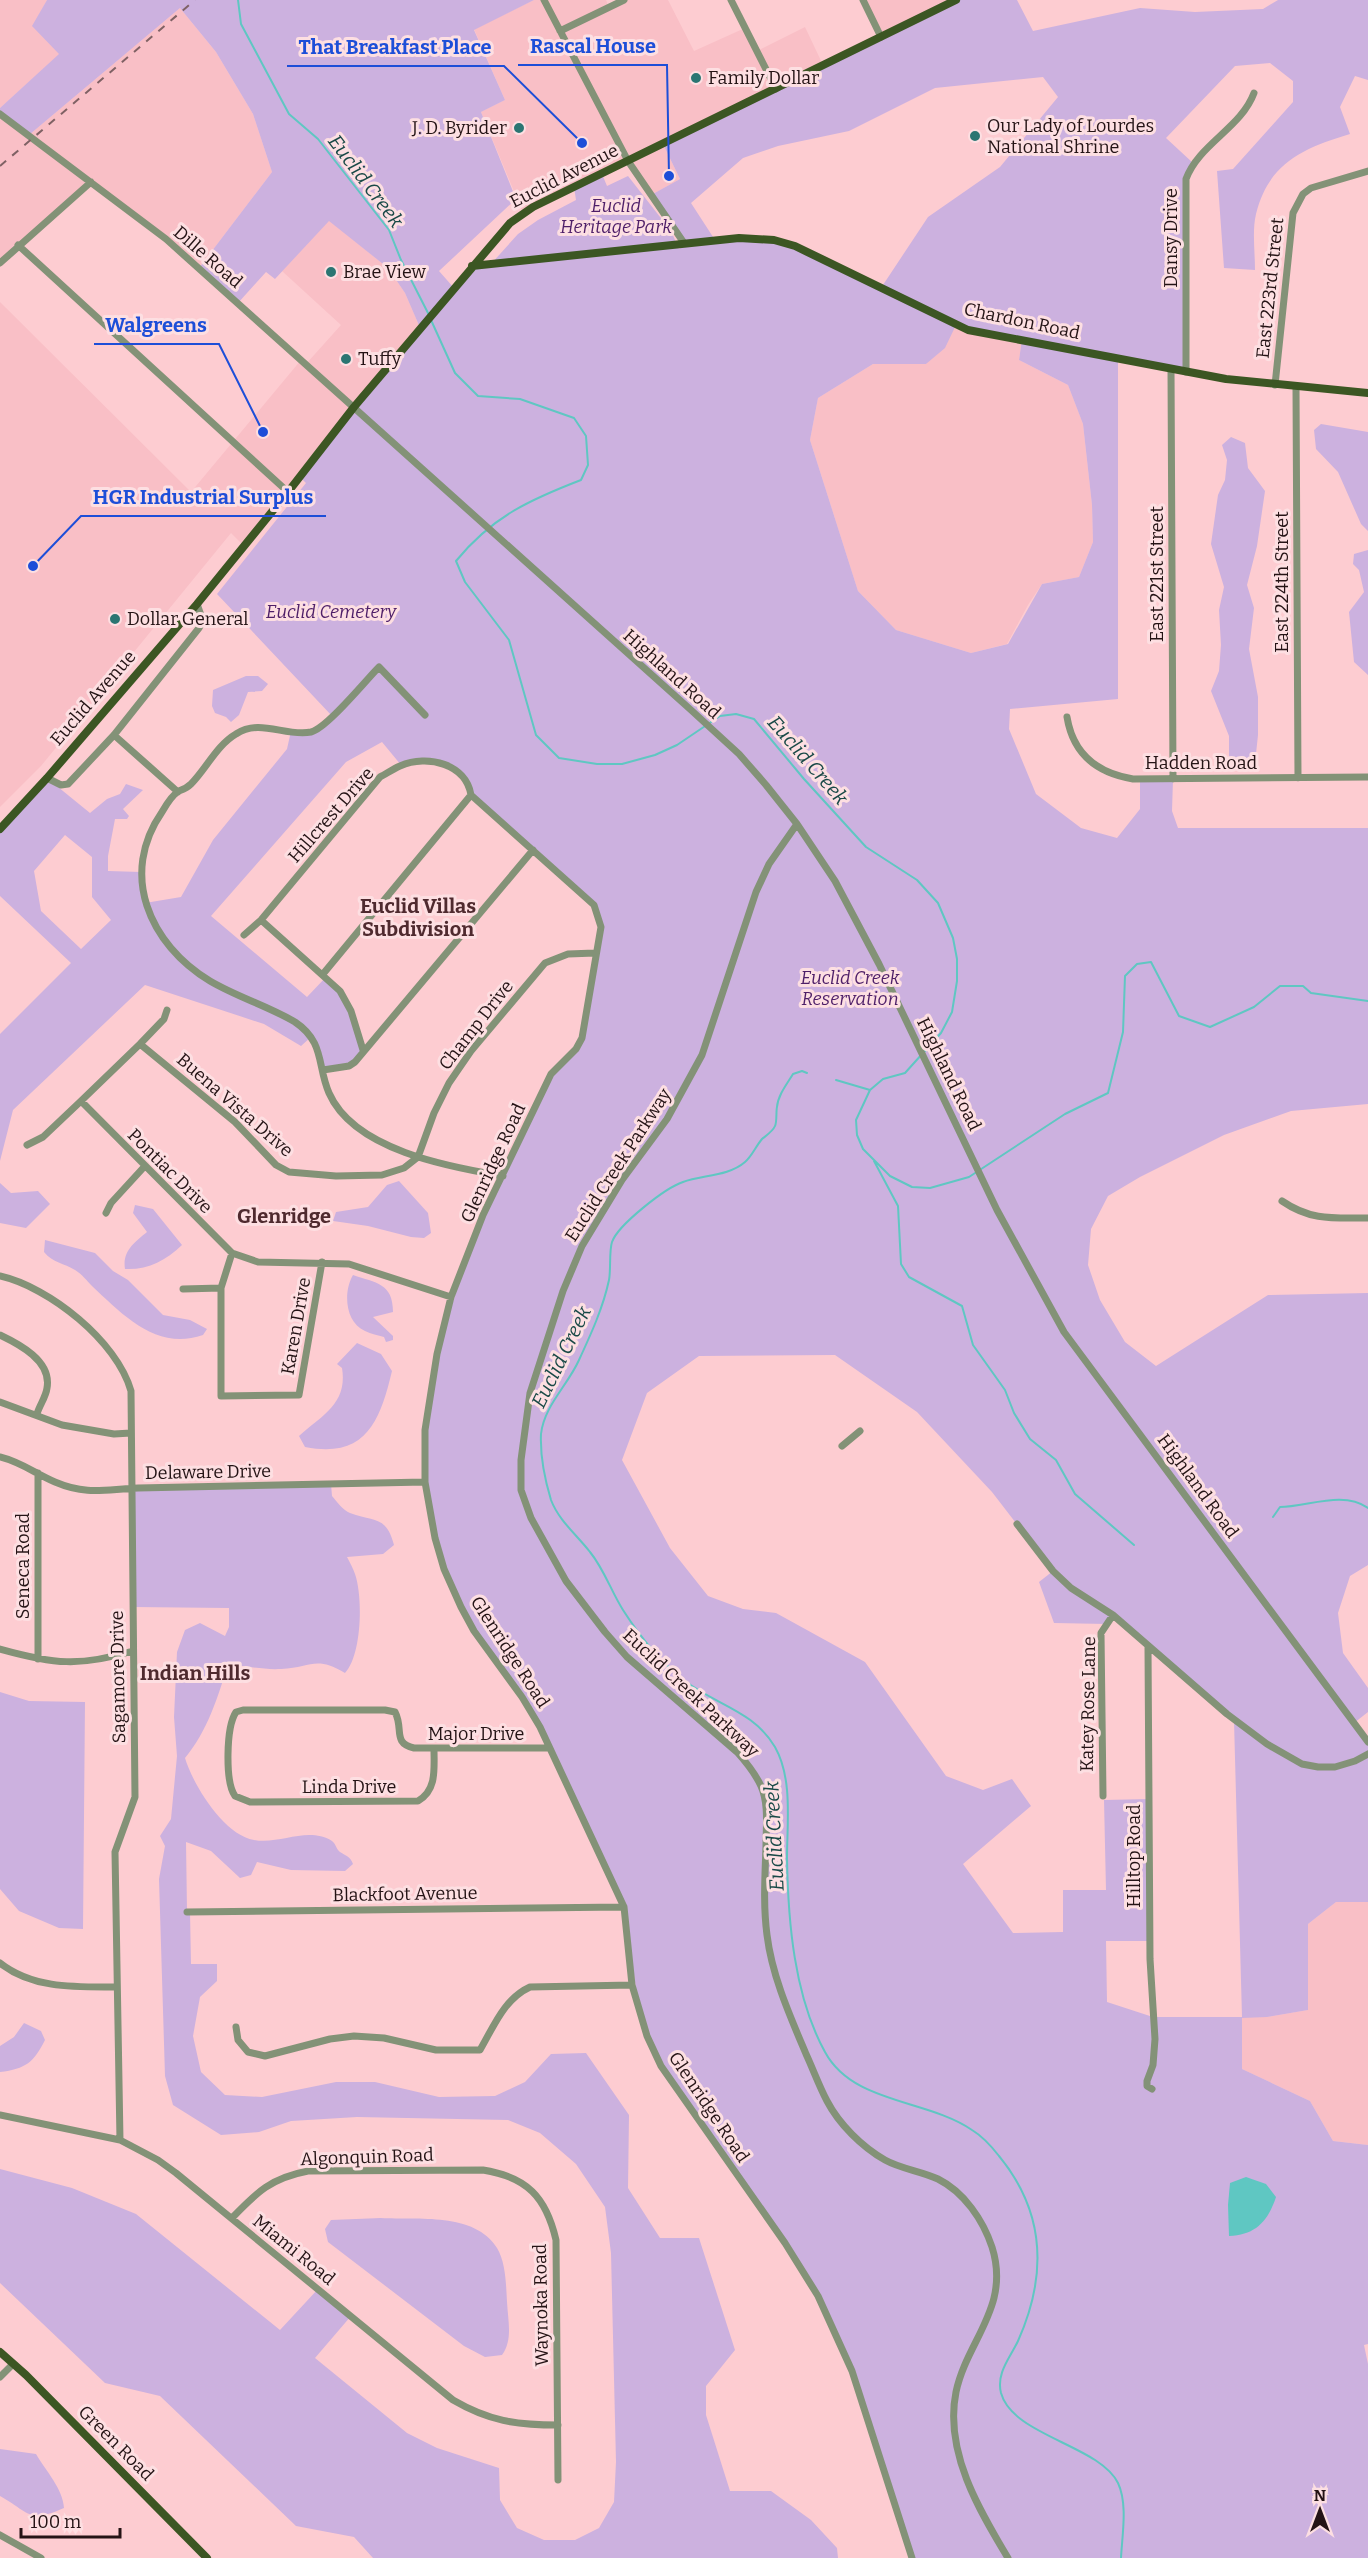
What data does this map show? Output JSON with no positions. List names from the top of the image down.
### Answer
{
  "streets": {
    "main road": ["Euclid Avenue", "Chardon Road", "Green Road"],
    "street": [
      "Dansy Drive",
      "Dille Road",
      "East 223rd Street",
      "East 221st Street",
      "East 224th Street",
      "Highland Road",
      "Hadden Road",
      "Hillcrest Drive",
      "Champ Drive",
      "Buena Vista Drive",
      "Glenridge Road",
      "Euclid Creek Parkway",
      "Pontiac Drive",
      "Karen Drive",
      "Delaware Drive",
      "Seneca Road",
      "Sagamore Drive",
      "Katey Rose Lane",
      "Major Drive",
      "Linda Drive",
      "Hilltop Road",
      "Blackfoot Avenue",
      "Algonquin Road",
      "Miami Road",
      "Waynoka Road"
    ]
  },
  "crossings": [
    ["Euclid Avenue", "Dille Road"],
    ["Euclid Avenue", "Chardon Road"],
    ["Euclid Avenue", "Highland Road"],
    ["Dansy Drive", "Chardon Road"],
    ["Dille Road", "Highland Road"],
    ["East 223rd Street", "Chardon Road"],
    ["Chardon Road", "East 221st Street"],
    ["Chardon Road", "East 224th Street"],
    ["East 221st Street", "Hadden Road"],
    ["East 224th Street", "Hadden Road"],
    ["Highland Road", "Euclid Creek Parkway"],
    ["Hillcrest Drive", "Glenridge Road"],
    ["Champ Drive", "Buena Vista Drive"],
    ["Champ Drive", "Glenridge Road"],
    ["Glenridge Road", "Pontiac Drive"],
    ["Glenridge Road", "Delaware Drive"],
    ["Glenridge Road", "Major Drive"],
    ["Glenridge Road", "Blackfoot Avenue"],
    ["Pontiac Drive", "Karen Drive"],
    ["Delaware Drive", "Seneca Road"],
    ["Delaware Drive", "Sagamore Drive"],
    ["Sagamore Drive", "Miami Road"],
    ["Major Drive", "Linda Drive"],
    ["Algonquin Road", "Miami Road"],
    ["Algonquin Road", "Waynoka Road"],
    ["Miami Road", "Waynoka Road"]
  ],
  "districts": ["Euclid Villas Subdivision", "Glenridge", "Indian Hills"],
  "water": ["Euclid Creek"],
  "parks": ["Euclid Heritage Park", "Euclid Cemetery", "Euclid Creek Reservation"],
  "places": [
    "Family Dollar",
    "J. D. Byrider",
    "Our Lady of Lourdes National Shrine",
    "That Breakfast Place",
    "Rascal House",
    "Brae View",
    "Tuffy",
    "Walgreens",
    "HGR Industrial Surplus",
    "Dollar General"
  ],
  "scale_bar": "100 m",
  "north": "top"
}
